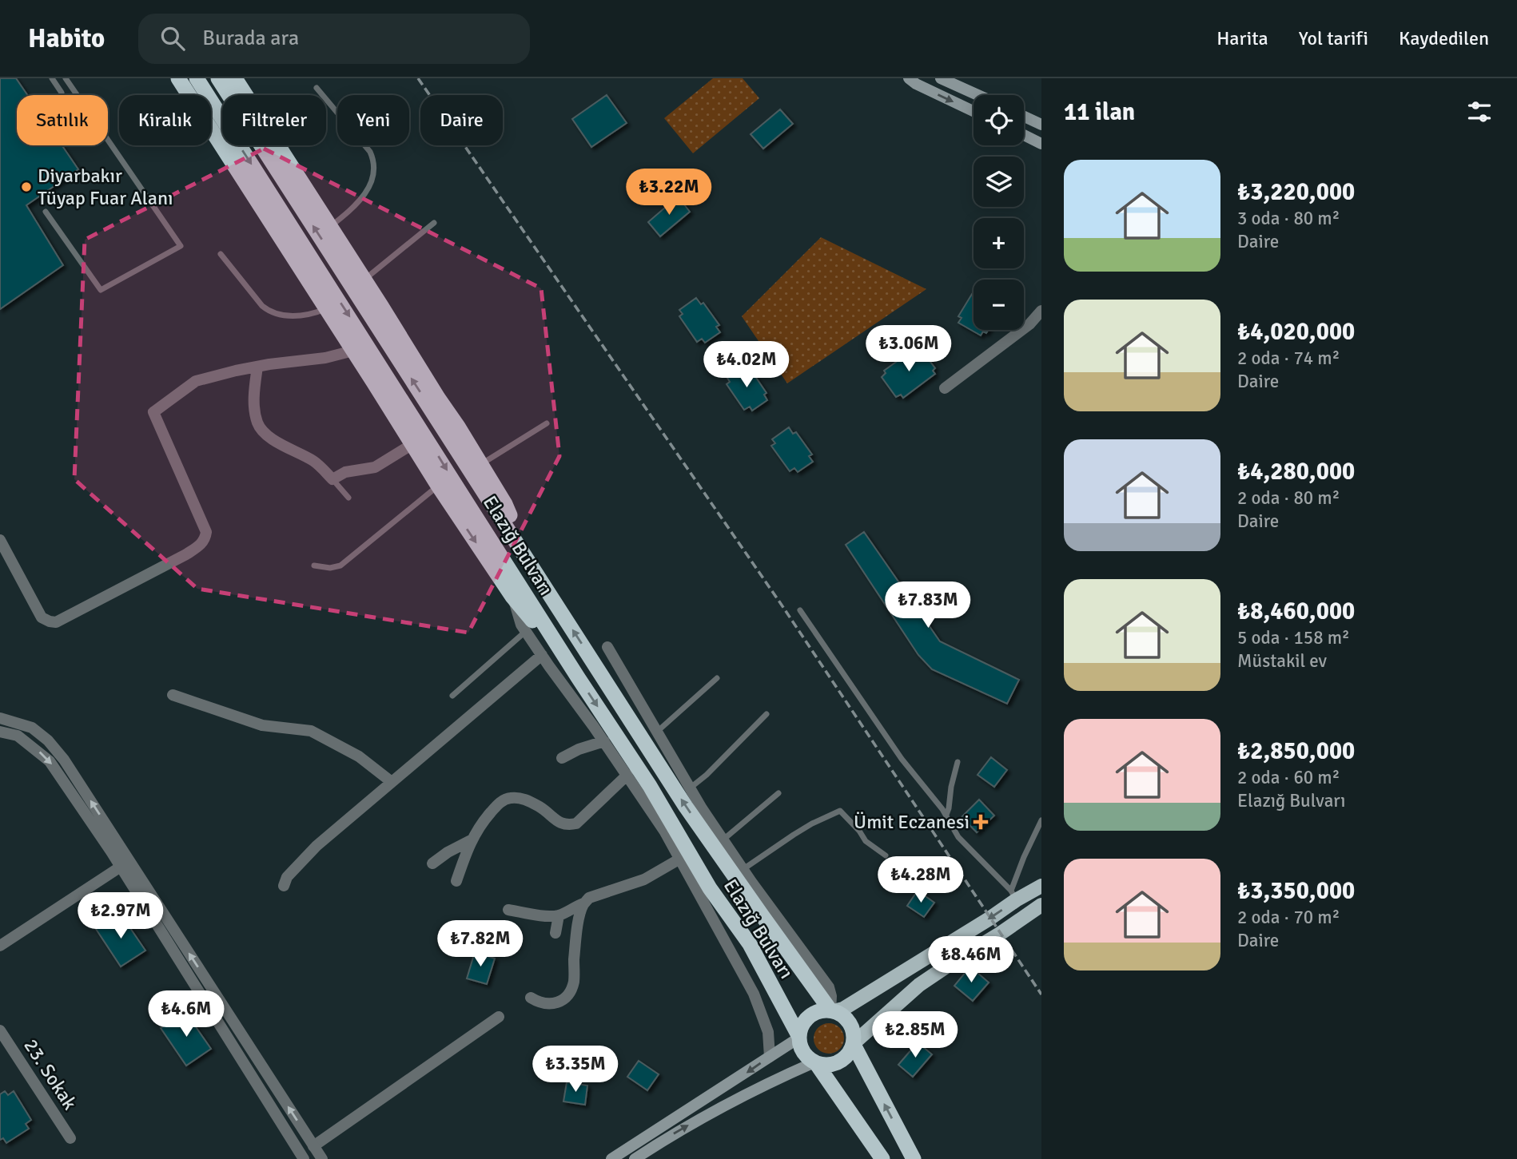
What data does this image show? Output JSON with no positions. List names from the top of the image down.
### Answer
{
  "streets": {
    "highway": ["Elazığ Bulvarı"],
    "street": ["23. Sokak"]
  },
  "places": {
    "other": ["Diyarbakır Tüyap Fuar Alanı"],
    "health": ["Ümit Eczanesi"]
  },
  "page": {
    "header": "Habito",
    "search": "Burada ara",
    "nav": ["Harita", "Yol tarifi", "Kaydedilen"],
    "heading": "11 ilan",
    "map_buttons": ["+", "−"],
    "chip": [
      "Satılık",
      "Kiralık",
      "Filtreler",
      "Yeni",
      "Daire"
    ],
    "list": [
      {
        "name": "₺3,220,000",
        "note": "3 oda · 80 m² · Daire"
      },
      {
        "name": "₺4,020,000",
        "note": "2 oda · 74 m² · Daire"
      },
      {
        "name": "₺4,280,000",
        "note": "2 oda · 80 m² · Daire"
      },
      {
        "name": "₺8,460,000",
        "note": "5 oda · 158 m² · Müstakil ev"
      },
      {
        "name": "₺2,850,000",
        "note": "2 oda · 60 m² · Elazığ Bulvarı"
      },
      {
        "name": "₺3,350,000",
        "note": "2 oda · 70 m² · Daire"
      }
    ],
    "price": [
      "₺3.22M",
      "₺3.06M",
      "₺4.02M",
      "₺7.83M",
      "₺4.28M",
      "₺2.97M",
      "₺7.82M",
      "₺8.46M",
      "₺4.6M",
      "₺2.85M",
      "₺3.35M"
    ]
  }
}
